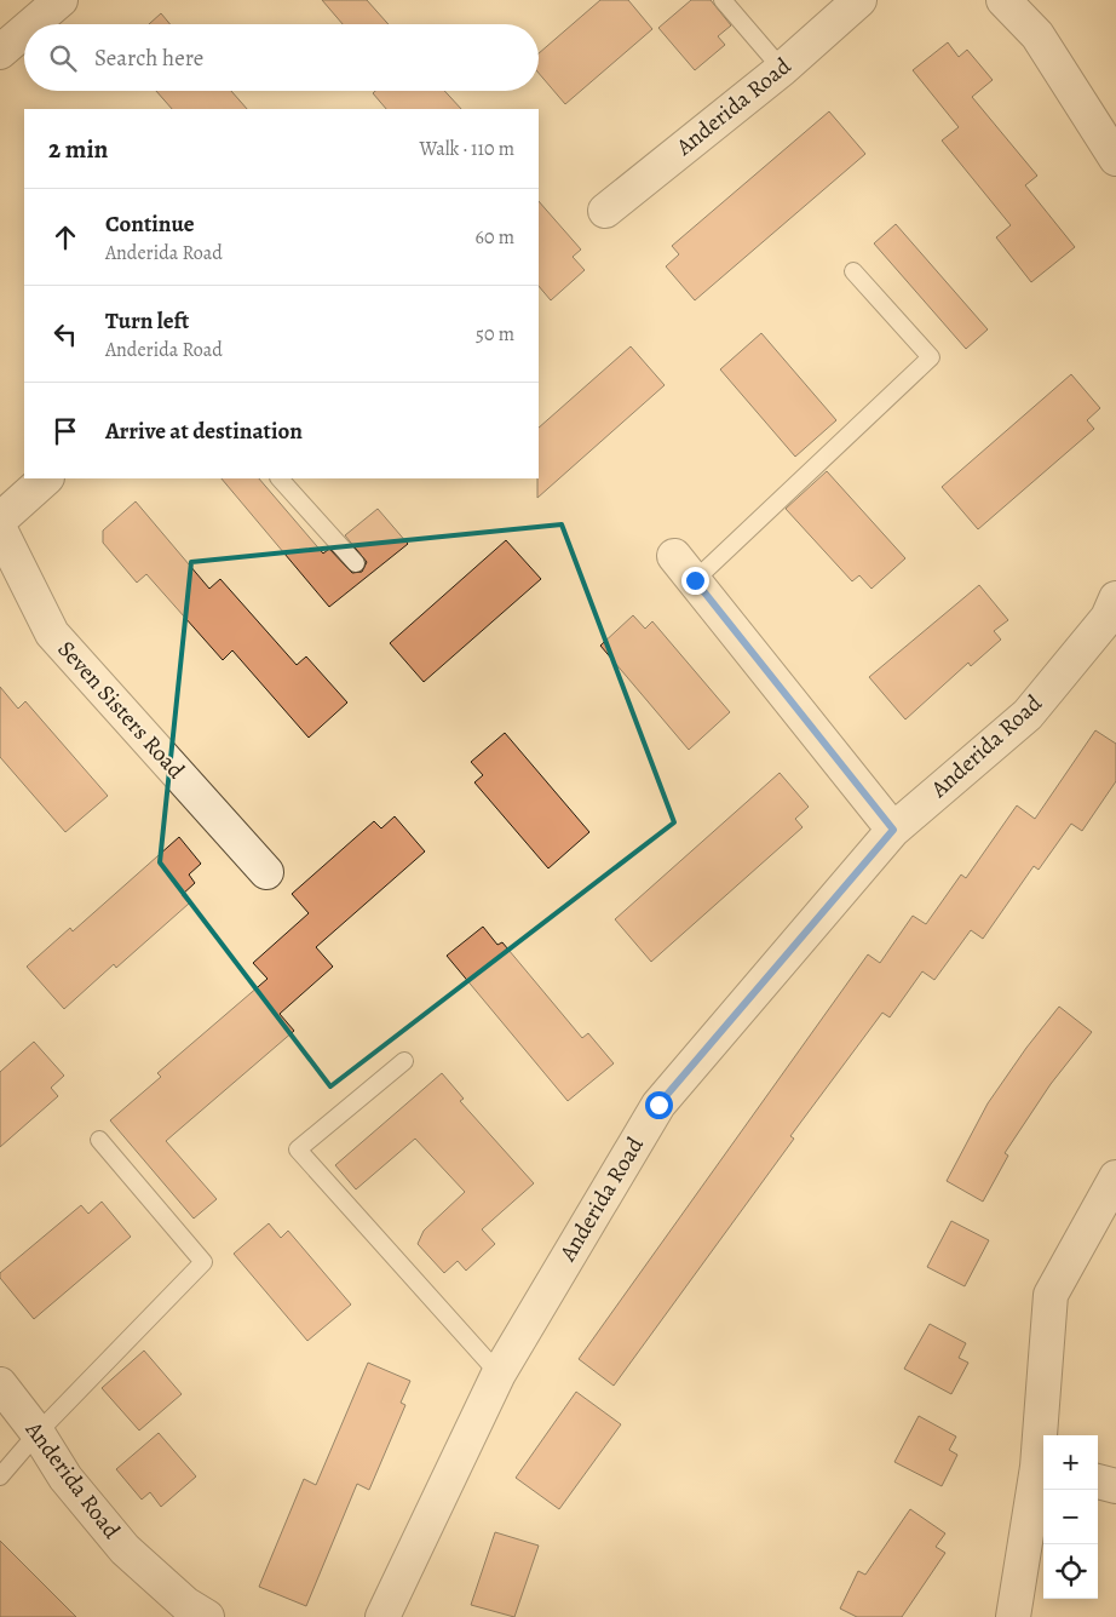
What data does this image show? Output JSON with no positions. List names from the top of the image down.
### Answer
{
  "streets": {
    "street": ["Anderida Road", "Seven Sisters Road"]
  },
  "page": {
    "search": "Search here",
    "heading": ["2 min", "Walk · 110 m"],
    "list": [
      ["Continue", "Anderida Road", "60 m"],
      ["Turn left", "Anderida Road", "50 m"],
      "Arrive at destination"
    ],
    "map_buttons": ["+", "−"]
  }
}
